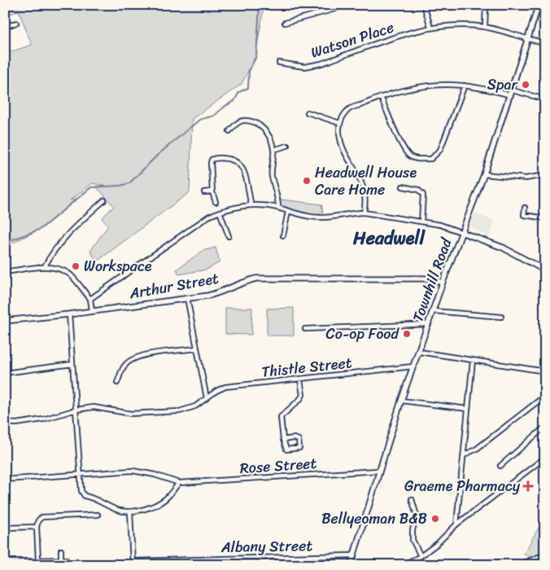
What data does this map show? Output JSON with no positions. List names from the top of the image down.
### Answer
{
  "streets": {
    "street": [
      "Watson Place",
      "Townhill Road",
      "Arthur Street",
      "Thistle Street",
      "Rose Street",
      "Albany Street"
    ]
  },
  "crossings": [
    ["Watson Place", "Townhill Road"],
    ["Townhill Road", "Arthur Street"],
    ["Townhill Road", "Thistle Street"],
    ["Townhill Road", "Rose Street"],
    ["Townhill Road", "Albany Street"]
  ],
  "districts": ["Headwell"],
  "places": {
    "other": [
      "Spar",
      "Headwell House Care Home",
      "Workspace",
      "Co-op Food",
      "Bellyeoman B&B"
    ],
    "health": ["Graeme Pharmacy"]
  }
}
